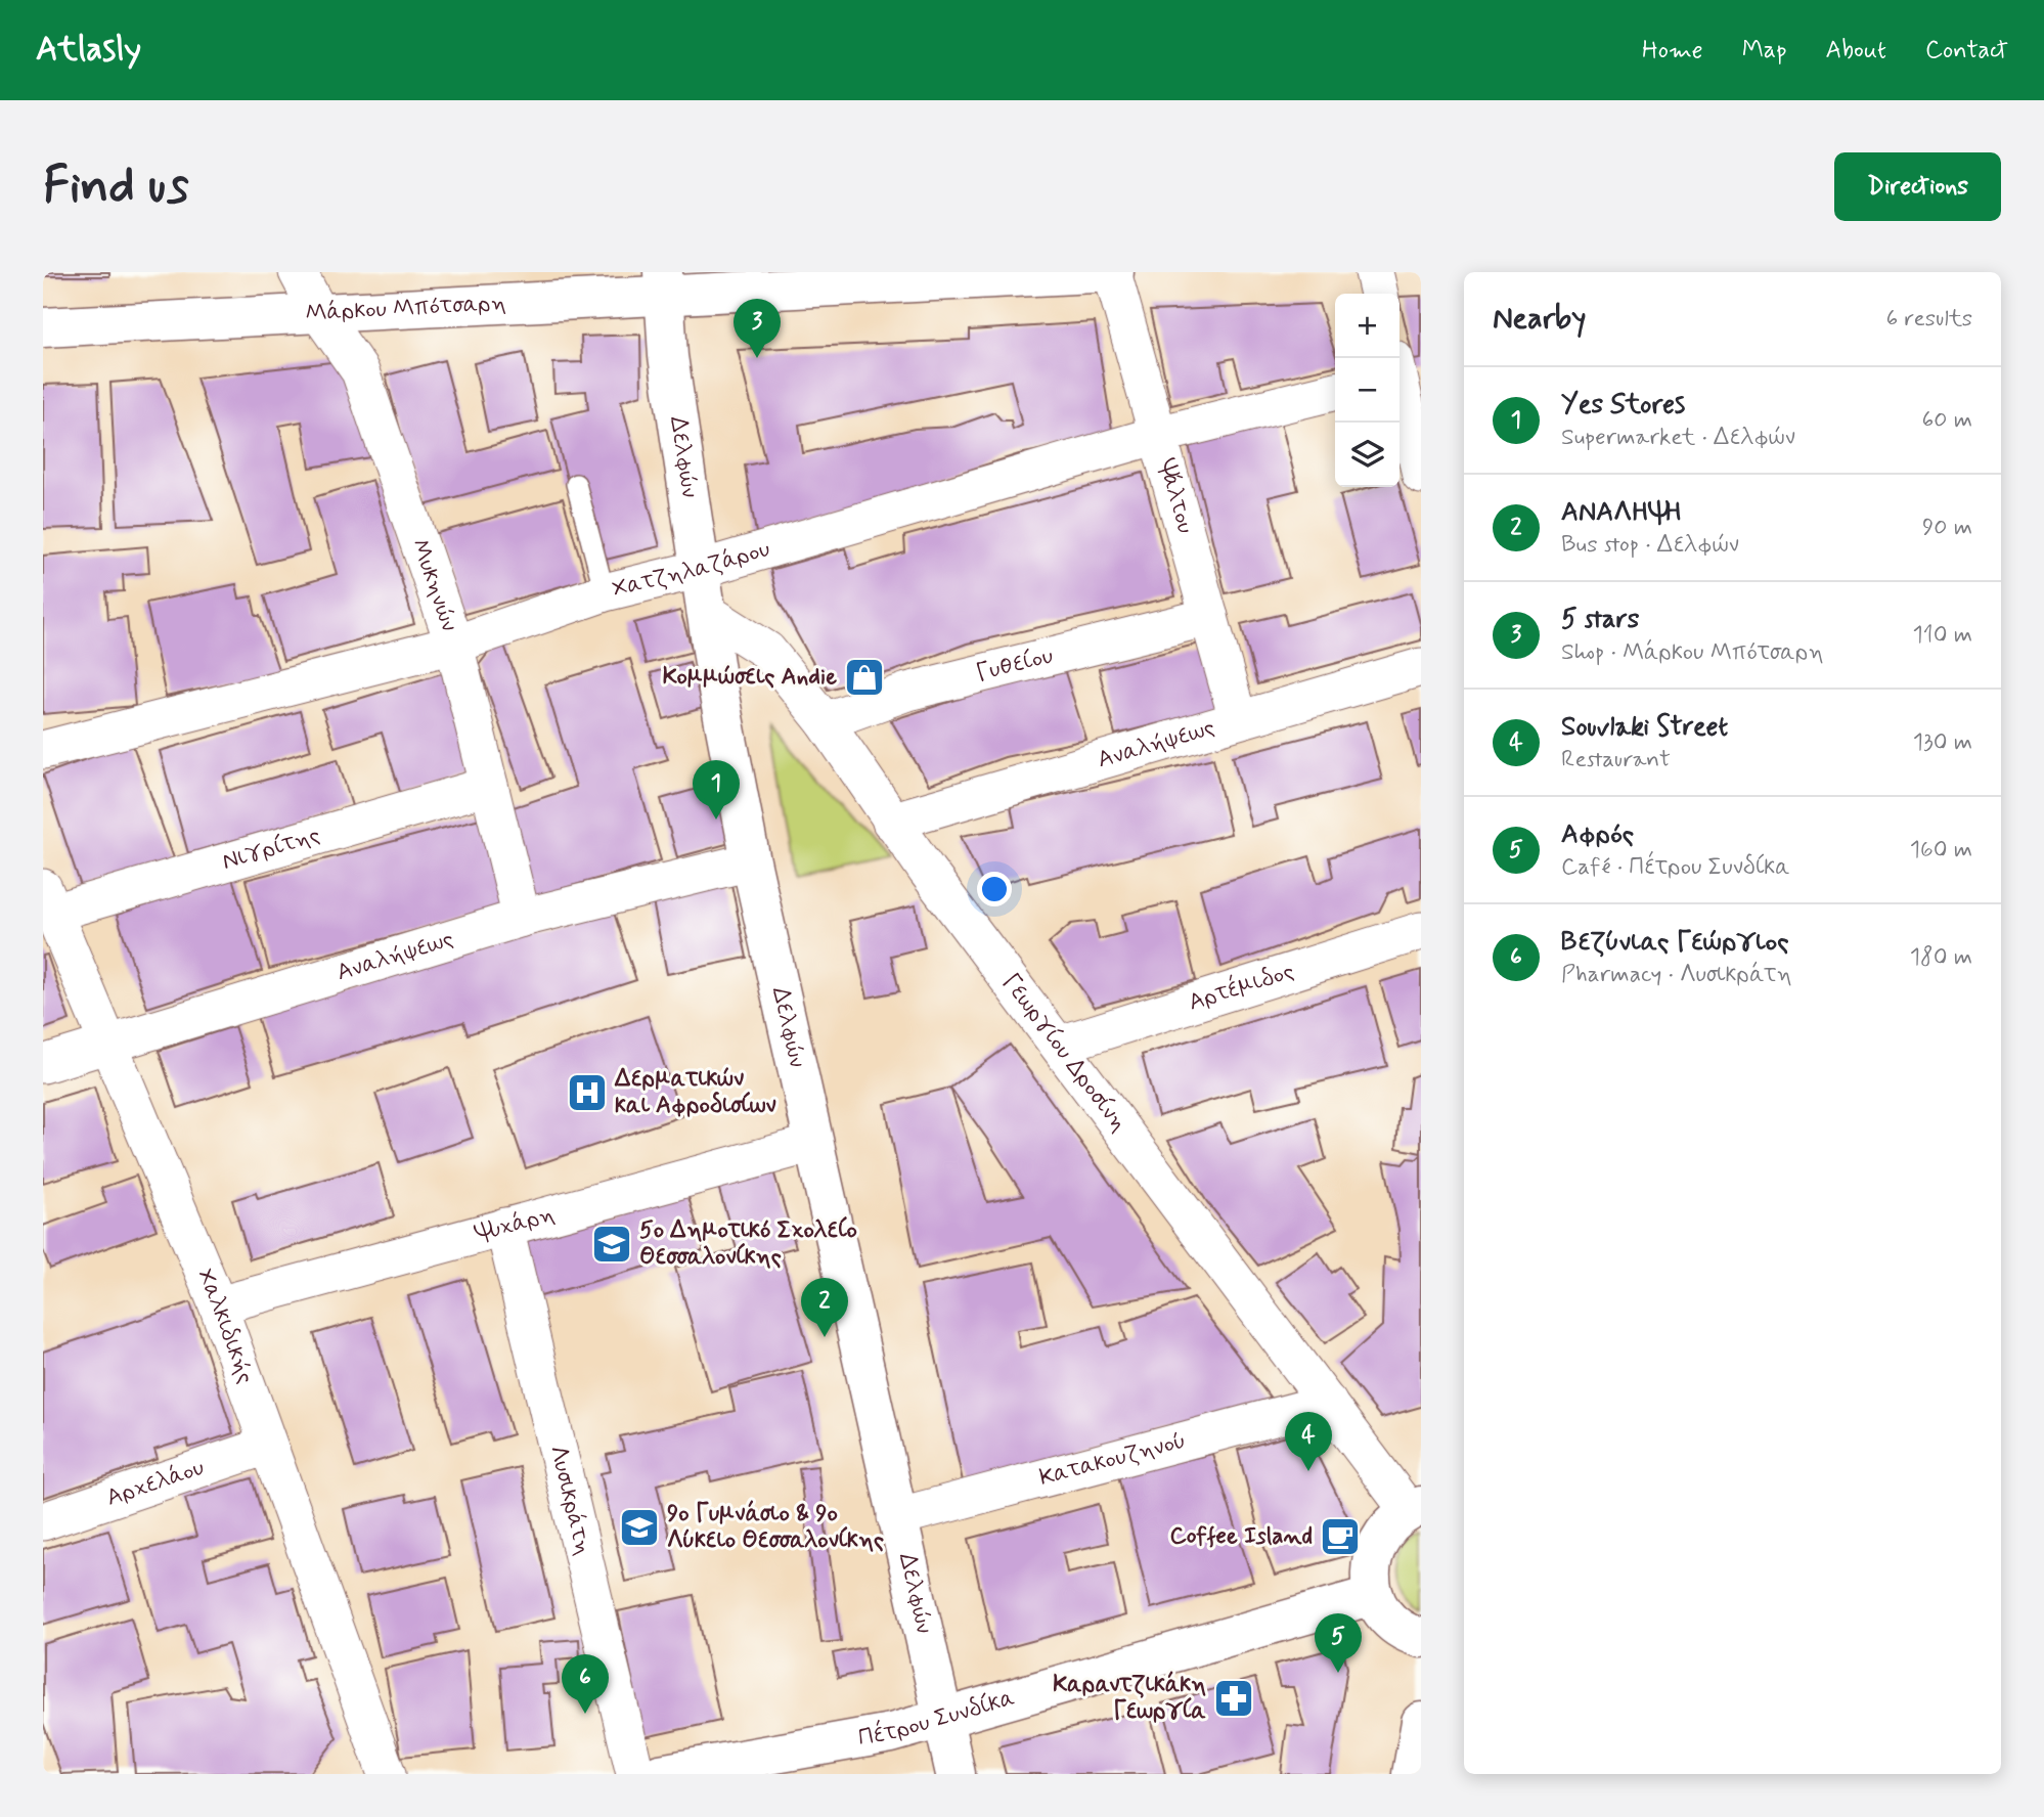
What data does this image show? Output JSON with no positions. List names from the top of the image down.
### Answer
{
  "streets": {
    "main road": ["Μάρκου Μπότσαρη", "Δελφών", "Πέτρου Συνδίκα"],
    "street": [
      "Ψάλτου",
      "Χατζηλαζάρου",
      "Μυκηνών",
      "Γυθείου",
      "Αναλήψεως",
      "Νιγρίτης",
      "Αρτέμιδος",
      "Γεωργίου Δροσίνη",
      "Ψυχάρη",
      "Χαλκιδικής",
      "Κατακουζηνού",
      "Αρχελάου",
      "Λυσικράτη"
    ]
  },
  "crossings": [
    ["Μάρκου Μπότσαρη", "Δελφών"],
    ["Μάρκου Μπότσαρη", "Ψάλτου"],
    ["Μάρκου Μπότσαρη", "Μυκηνών"],
    ["Δελφών", "Χατζηλαζάρου"],
    ["Δελφών", "Αναλήψεως"],
    ["Δελφών", "Γεωργίου Δροσίνη"],
    ["Δελφών", "Ψυχάρη"],
    ["Δελφών", "Κατακουζηνού"],
    ["Δελφών", "Πέτρου Συνδίκα"],
    ["Ψάλτου", "Χατζηλαζάρου"],
    ["Ψάλτου", "Γυθείου"],
    ["Ψάλτου", "Αναλήψεως"],
    ["Χατζηλαζάρου", "Μυκηνών"],
    ["Μυκηνών", "Αναλήψεως"],
    ["Μυκηνών", "Νιγρίτης"],
    ["Γυθείου", "Γεωργίου Δροσίνη"],
    ["Αναλήψεως", "Γεωργίου Δροσίνη"],
    ["Αναλήψεως", "Χαλκιδικής"],
    ["Νιγρίτης", "Χαλκιδικής"],
    ["Αρτέμιδος", "Γεωργίου Δροσίνη"],
    ["Γεωργίου Δροσίνη", "Κατακουζηνού"],
    ["Ψυχάρη", "Χαλκιδικής"],
    ["Ψυχάρη", "Λυσικράτη"],
    ["Χαλκιδικής", "Αρχελάου"]
  ],
  "places": {
    "shop": ["Κομμώσεις Andie"],
    "hospital": ["Δερματικών και Αφροδισίων"],
    "school or university": ["5ο Δημοτικό Σχολείο Θεσσαλονίκης", "9ο Γυμνάσιο & 9ο Λύκειο Θεσσαλονίκης"],
    "cafe": ["Coffee Island"],
    "pharmacy": ["Καραντζικάκη Γεωργία"]
  },
  "page": {
    "header": "Atlasly",
    "nav": [
      "Home",
      "Map",
      "About",
      "Contact"
    ],
    "buttons": "Directions",
    "title": "Find us",
    "heading": ["Nearby", "6 results"],
    "map_buttons": ["+", "−"],
    "pins": [
      "3",
      "1",
      "2",
      "4",
      "5",
      "6"
    ],
    "list": [
      {
        "mark": "1",
        "name": "Yes Stores",
        "note": "Supermarket · Δελφών",
        "value": "60 m"
      },
      {
        "mark": "2",
        "name": "ΑΝΑΛΗΨΗ",
        "note": "Bus stop · Δελφών",
        "value": "90 m"
      },
      {
        "mark": "3",
        "name": "5 stars",
        "note": "Shop · Μάρκου Μπότσαρη",
        "value": "110 m"
      },
      {
        "mark": "4",
        "name": "Souvlaki Street",
        "note": "Restaurant",
        "value": "130 m"
      },
      {
        "mark": "5",
        "name": "Αφρός",
        "note": "Café · Πέτρου Συνδίκα",
        "value": "160 m"
      },
      {
        "mark": "6",
        "name": "Βεζύνιας Γεώργιος",
        "note": "Pharmacy · Λυσικράτη",
        "value": "180 m"
      }
    ]
  }
}
